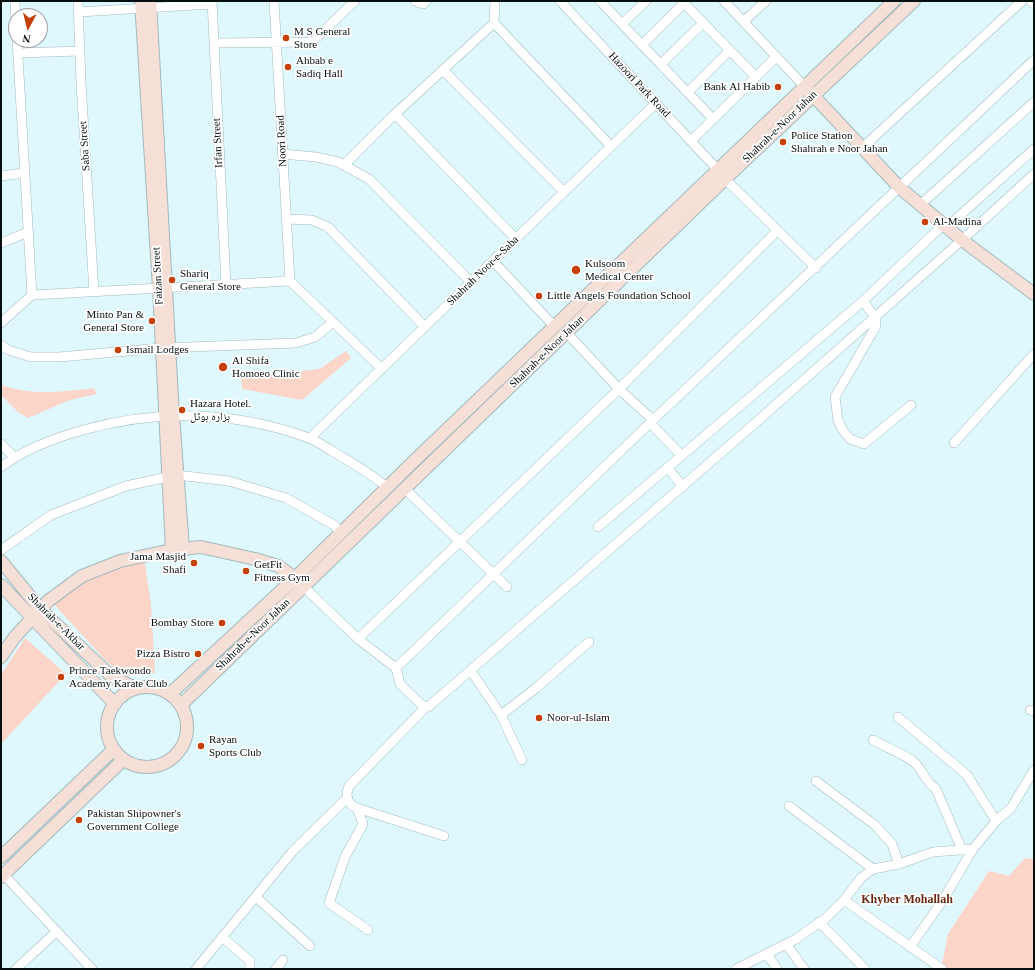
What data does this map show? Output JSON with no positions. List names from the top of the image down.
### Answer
{
  "streets": {
    "main road": ["Shahrah-e-Noor Jahan", "Faizan Street", "Shahrah-e-Akbar"],
    "street": [
      "Hazoori Park Road",
      "Noori Road",
      "Irfan Street",
      "Saba Street",
      "Shahrah Noor-e-Saba"
    ]
  },
  "crossings": [
    ["Hazoori Park Road", "Shahrah-e-Noor Jahan"],
    ["Hazoori Park Road", "Shahrah Noor-e-Saba"],
    ["Shahrah-e-Noor Jahan", "Shahrah-e-Akbar"]
  ],
  "districts": ["Khyber Mohallah"],
  "places": [
    "M S General Store",
    "Ahbab e Sadiq Hall",
    "Bank Al Habib",
    "Police Station Shahrah e Noor Jahan",
    "Al-Madina",
    "Kulsoom Medical Center",
    "Shariq General Store",
    "Little Angels Foundation School",
    "Minto Pan & General Store",
    "Ismail Lodges",
    "Al Shifa Homoeo Clinic",
    "Hazara Hotel۔ ہزارہ ہوٹل",
    "Jama Masjid Shafi",
    "GetFit Fitness Gym",
    "Bombay Store",
    "Pizza Bistro",
    "Prince Taekwondo Academy Karate Club",
    "Noor-ul-Islam",
    "Rayan Sports Club",
    "Pakistan Shipowner's Government College"
  ],
  "north": "bottom"
}
